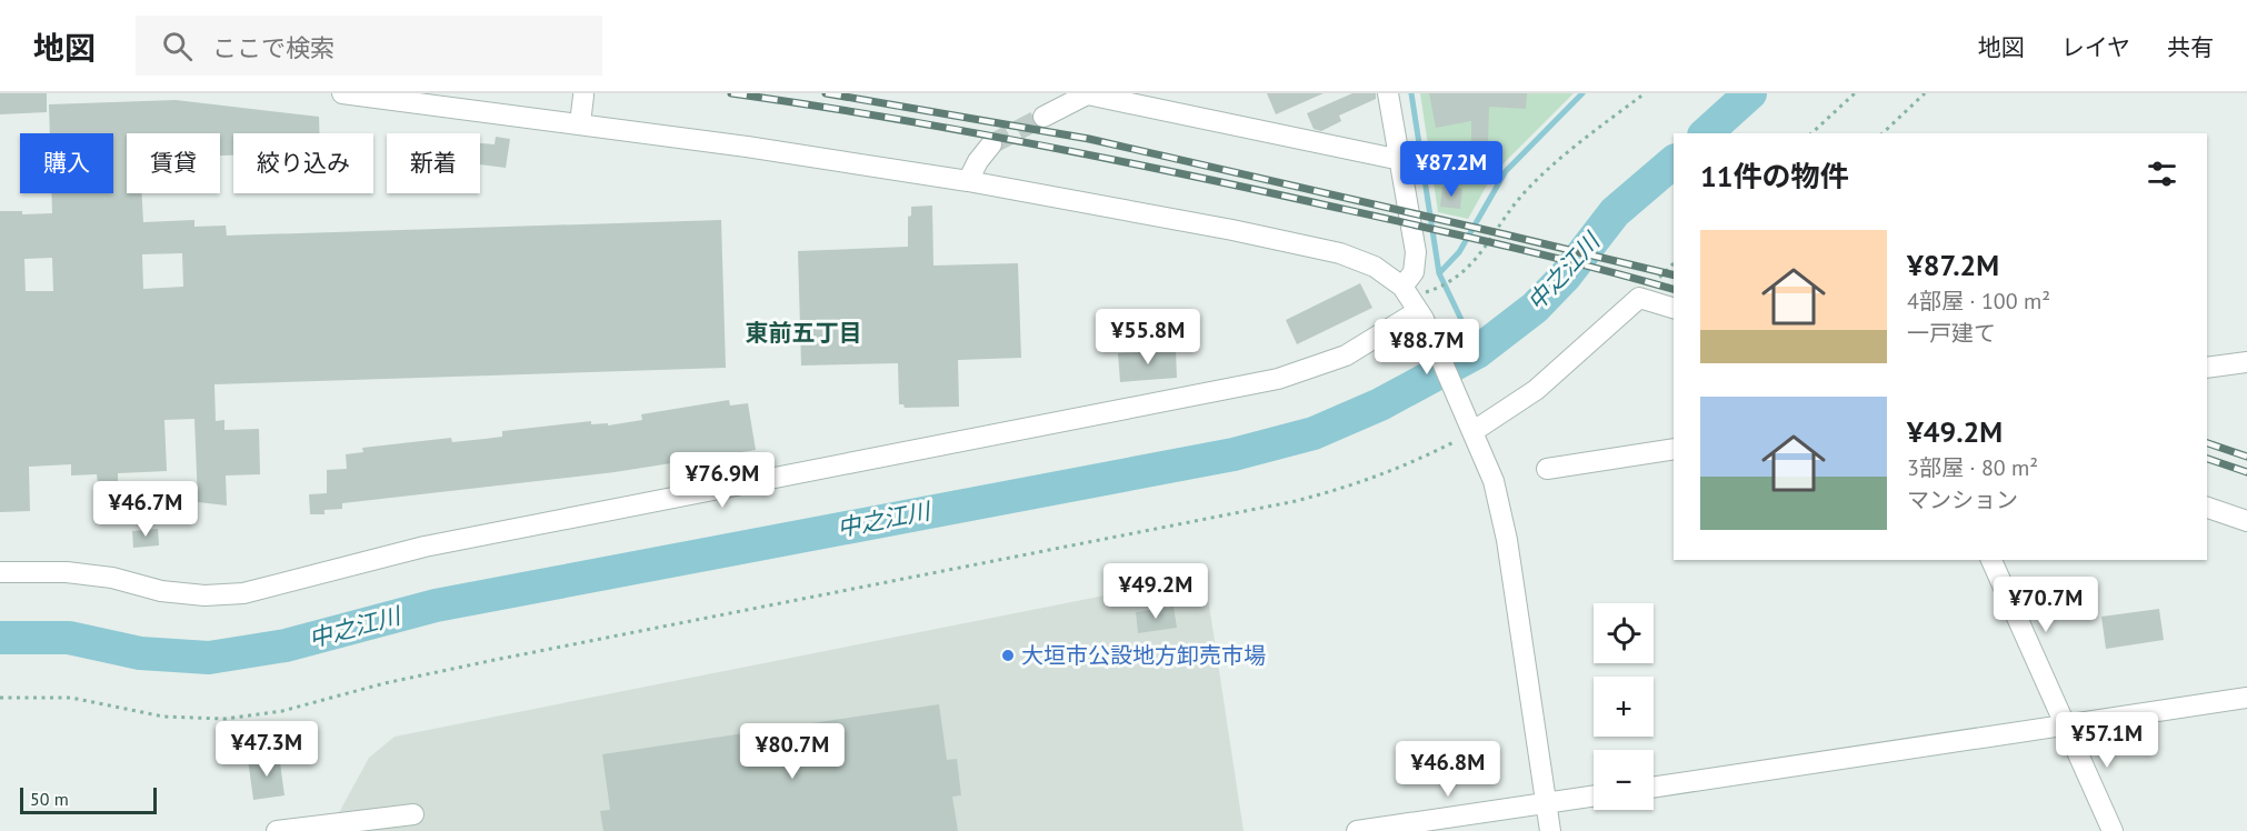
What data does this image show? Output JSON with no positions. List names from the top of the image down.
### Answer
{
  "districts": ["東前五丁目"],
  "water": ["中之江川"],
  "places": ["大垣市公設地方卸売市場"],
  "scale_bar": "50 m",
  "page": {
    "header": "地図",
    "search": "ここで検索",
    "nav": ["地図", "レイヤ", "共有"],
    "chip": [
      "購入",
      "賃貸",
      "絞り込み",
      "新着"
    ],
    "heading": "11件の物件",
    "price": [
      "¥87.2M",
      "¥55.8M",
      "¥88.7M",
      "¥76.9M",
      "¥46.7M",
      "¥49.2M",
      "¥70.7M",
      "¥57.1M",
      "¥47.3M",
      "¥80.7M",
      "¥46.8M"
    ],
    "list": [
      {
        "name": "¥87.2M",
        "note": "4部屋 · 100 m² · 一戸建て"
      },
      {
        "name": "¥49.2M",
        "note": "3部屋 · 80 m² · マンション"
      }
    ],
    "map_buttons": ["+", "−"],
    "scale": "50 m"
  }
}
